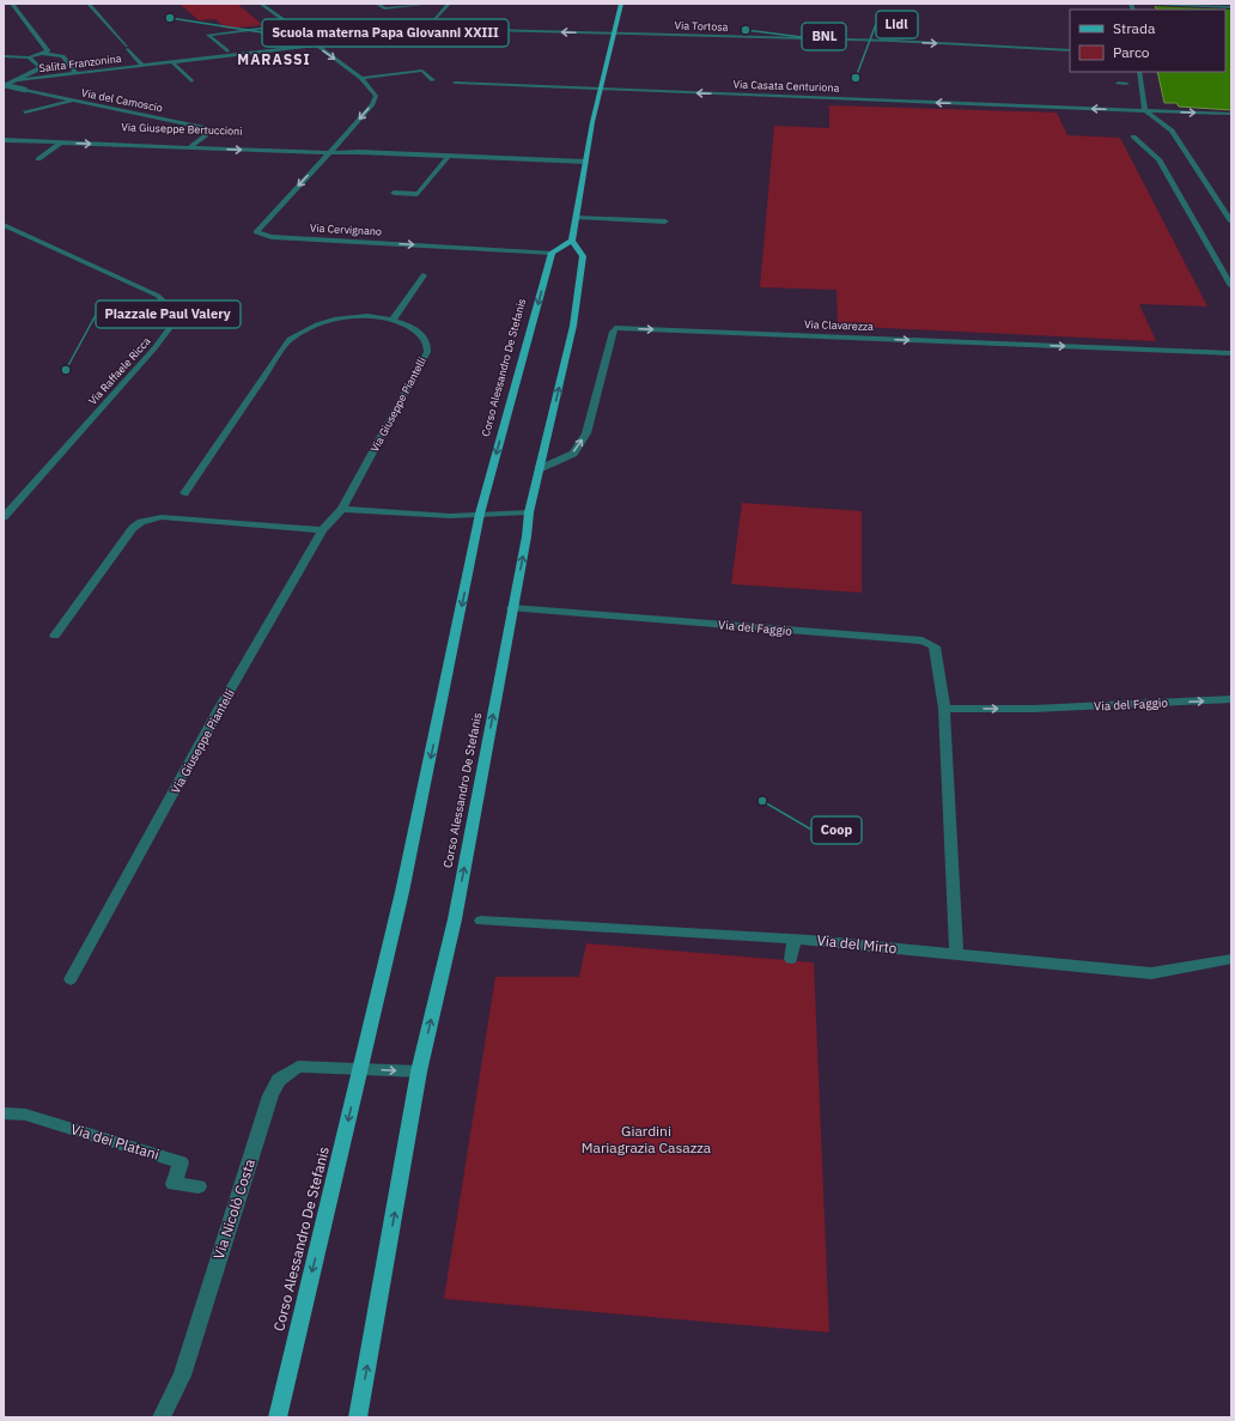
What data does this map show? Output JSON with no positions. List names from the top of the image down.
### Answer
{
  "streets": {
    "main road": ["Corso Alessandro De Stefanis"],
    "street": [
      "Via Tortosa",
      "Salita Franzonina",
      "Via Casata Centuriona",
      "Via del Camoscio",
      "Via Giuseppe Bertuccioni",
      "Via Cervignano",
      "Via Clavarezza",
      "Via Raffaele Ricca",
      "Via Giuseppe Piantelli",
      "Via del Faggio",
      "Via del Mirto",
      "Via dei Platani",
      "Via Nicolò Costa"
    ]
  },
  "crossings": [
    ["Via del Camoscio", "Via Giuseppe Bertuccioni"],
    ["Via Giuseppe Bertuccioni", "Via Cervignano"],
    ["Via Cervignano", "Corso Alessandro De Stefanis"],
    ["Via Clavarezza", "Corso Alessandro De Stefanis"],
    ["Corso Alessandro De Stefanis", "Via del Faggio"],
    ["Corso Alessandro De Stefanis", "Via Nicolò Costa"],
    ["Via del Faggio", "Via del Mirto"]
  ],
  "one_way": ["Via Clavarezza"],
  "districts": ["MARASSI"],
  "parks": ["Giardini Mariagrazia Casazza"],
  "places": [
    "Scuola materna Papa Giovanni XXIII",
    "BNL",
    "Lidl",
    "Piazzale Paul Valery",
    "Coop"
  ],
  "legend": ["Strada", "Parco"]
}
